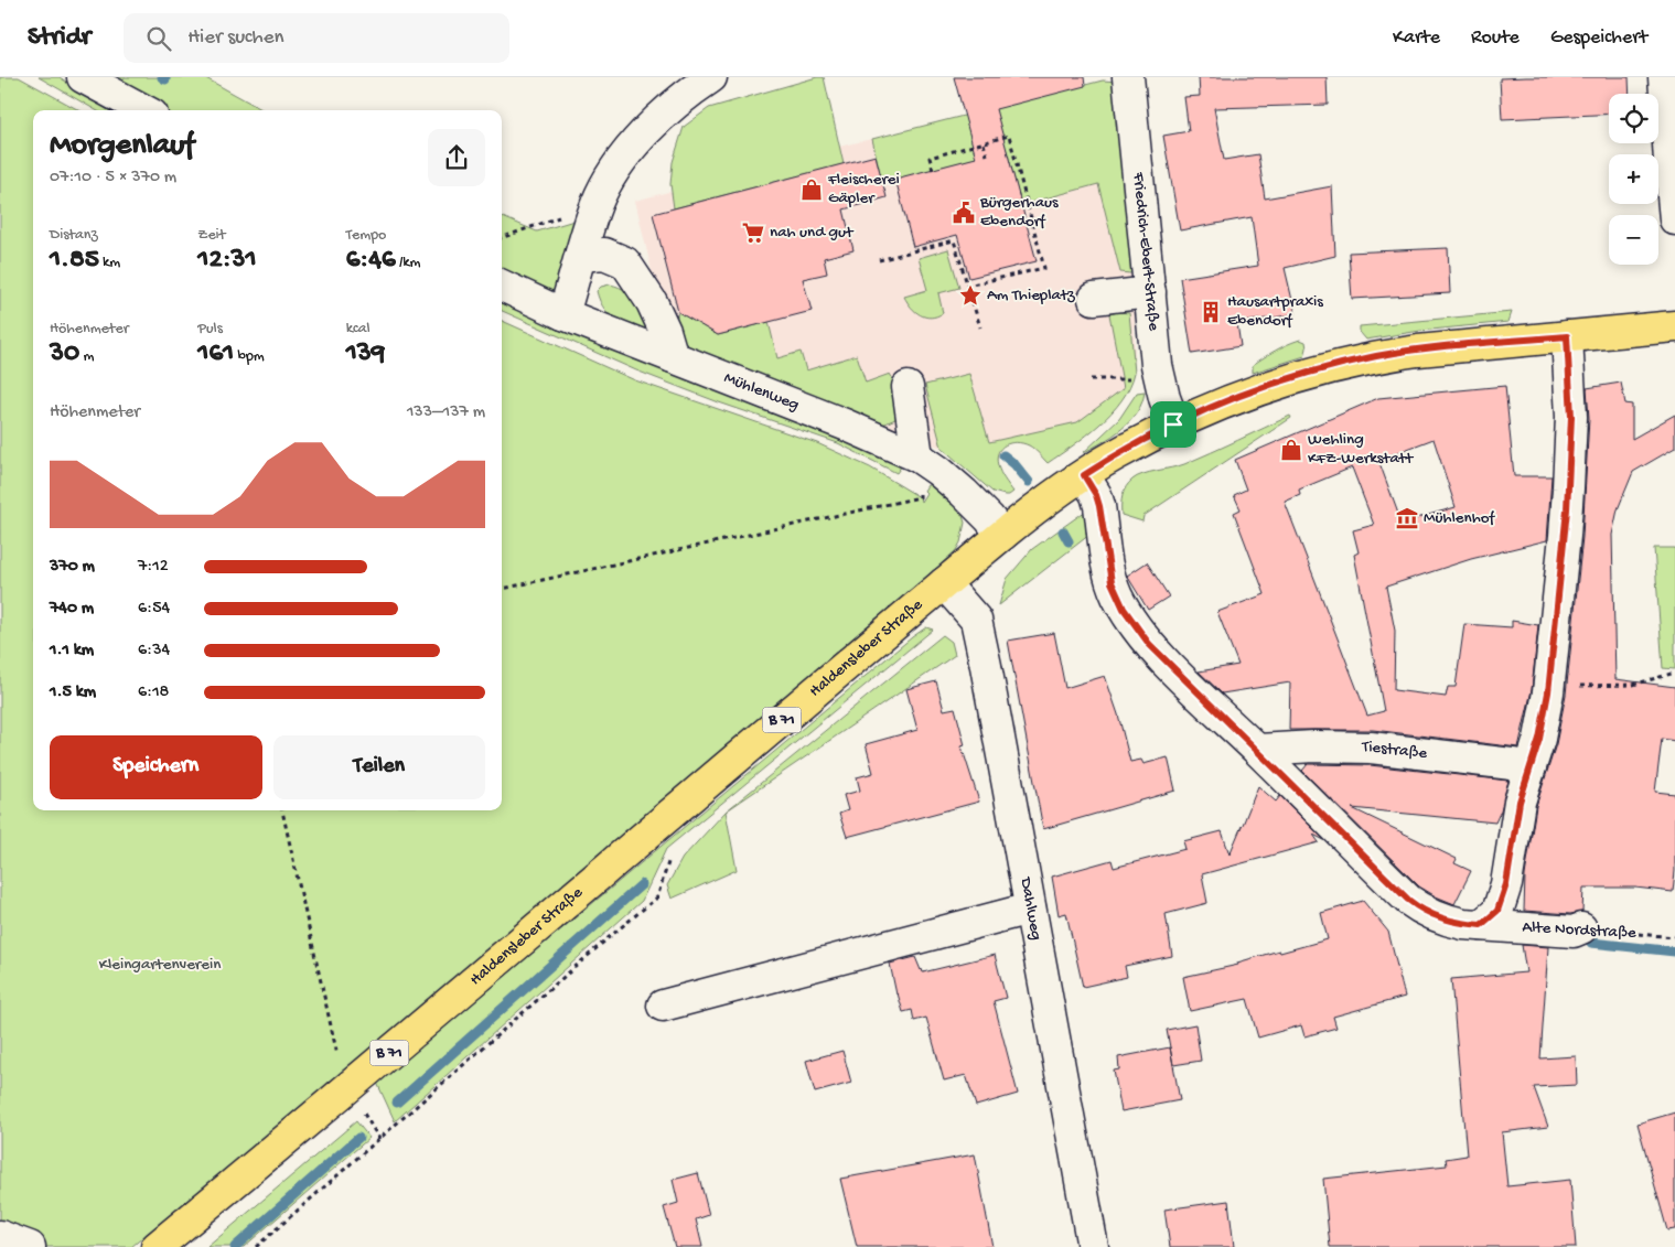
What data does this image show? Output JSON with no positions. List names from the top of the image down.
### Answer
{
  "streets": {
    "main road": ["Haldensleber Straße", "B 71"],
    "street": [
      "Friedrich-Ebert-Straße",
      "Mühlenweg",
      "Tiestraße",
      "Dahlweg",
      "Alte Nordstraße"
    ]
  },
  "crossings": [
    ["Friedrich-Ebert-Straße", "Haldensleber Straße"],
    ["Mühlenweg", "Haldensleber Straße"],
    ["Haldensleber Straße", "Dahlweg"],
    ["Haldensleber Straße", "Alte Nordstraße"],
    ["Tiestraße", "Alte Nordstraße"]
  ],
  "parks": ["Kleingartenverein"],
  "places": {
    "shop": ["Fleischerei Gäpler", "Wehling KFZ-Werkstatt"],
    "public building": ["Bürgerhaus Ebendorf"],
    "supermarket": ["nah und gut"],
    "place": ["Am Thieplatz"],
    "building": ["Hausartpraxis Ebendorf"],
    "museum": ["Mühlenhof"]
  },
  "page": {
    "header": "Stridr",
    "search": "Hier suchen",
    "nav": ["Karte", "Route", "Gespeichert"],
    "map_buttons": ["+", "−"],
    "heading": ["Morgenlauf", "07:10 · 5 × 370 m"],
    "stats": [
      ["Distanz", "1.85 km"],
      ["Zeit", "12:31"],
      ["Tempo", "6:46 /km"],
      ["Höhenmeter", "30 m"],
      ["Puls", "161 bpm"],
      ["kcal", "139"]
    ],
    "chart": ["Höhenmeter", "133–137 m"],
    "list": [
      {
        "name": "370 m",
        "note": "7:12"
      },
      {
        "name": "740 m",
        "note": "6:54"
      },
      {
        "name": "1.1 km",
        "note": "6:34"
      },
      {
        "name": "1.5 km",
        "note": "6:18"
      }
    ],
    "buttons": ["Speichern", "Teilen"]
  }
}
